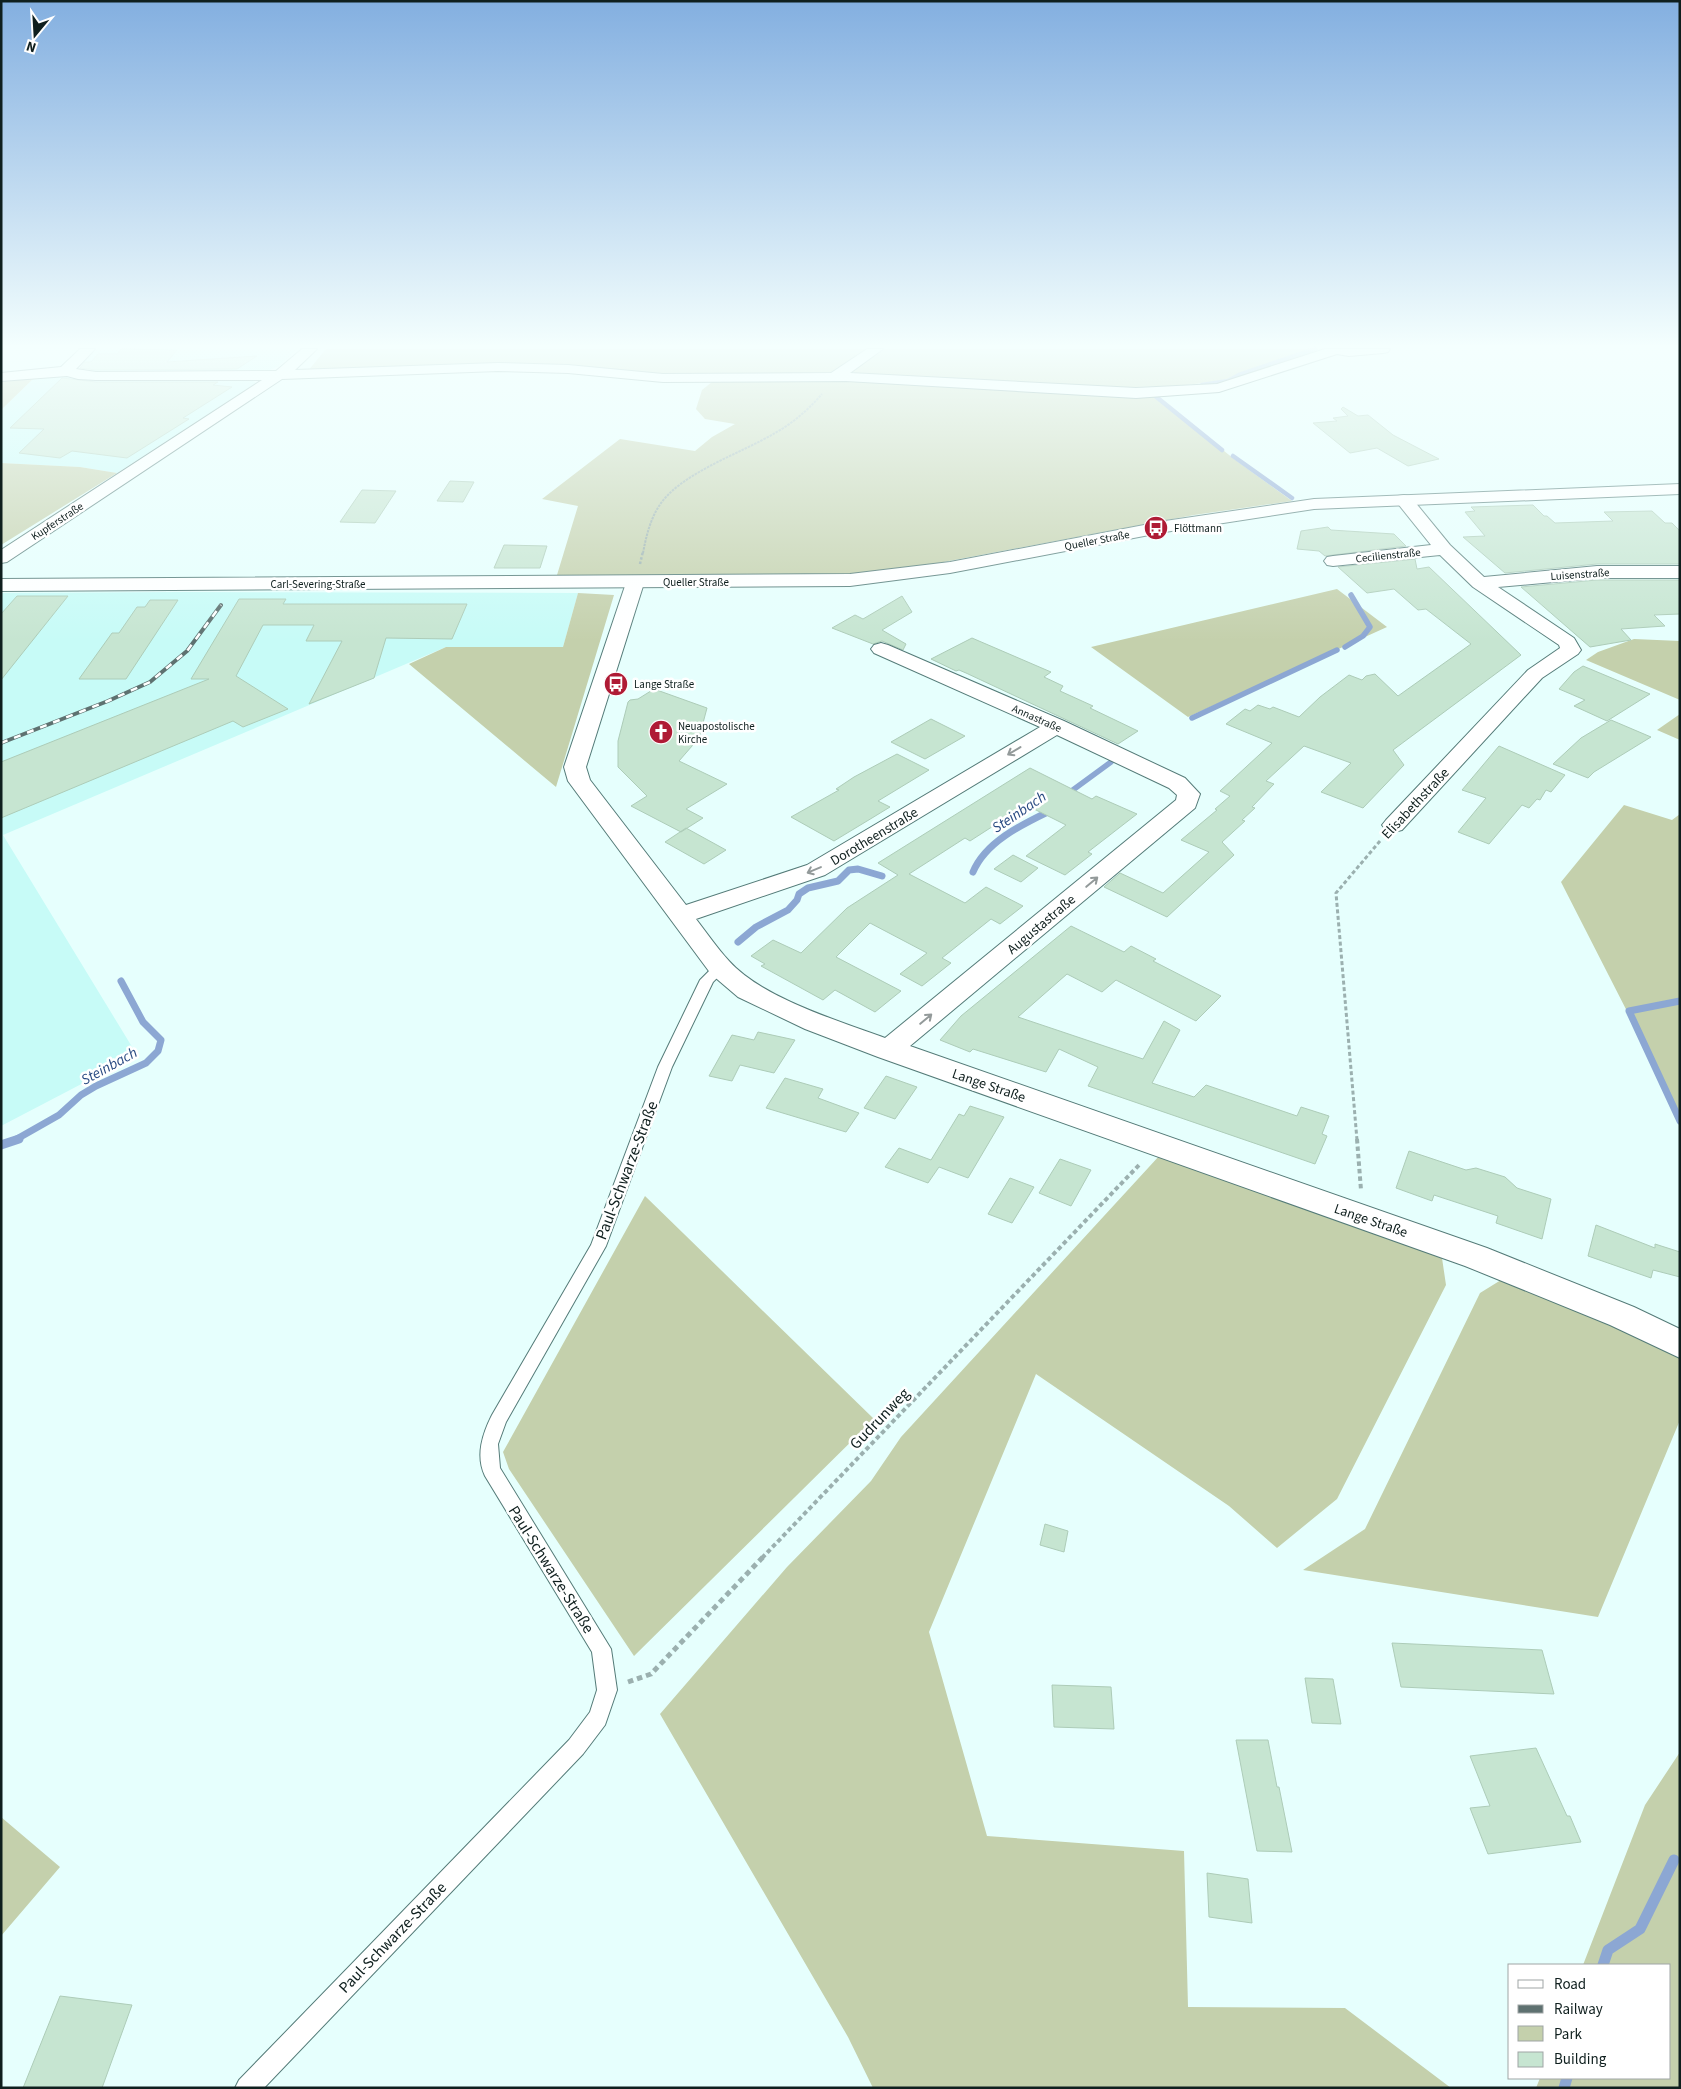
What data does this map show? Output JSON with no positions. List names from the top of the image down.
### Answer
{
  "streets": {
    "street": [
      "Kupferstraße",
      "Queller Straße",
      "Cecilienstraße",
      "Luisenstraße",
      "Carl-Severing-Straße",
      "Annastraße",
      "Elisabethstraße",
      "Dorotheenstraße",
      "Augustastraße",
      "Lange Straße"
    ],
    "lane": ["Paul-Schwarze-Straße"],
    "path": ["Gudrunweg"]
  },
  "crossings": [
    ["Queller Straße", "Carl-Severing-Straße"],
    ["Queller Straße", "Elisabethstraße"],
    ["Queller Straße", "Lange Straße"],
    ["Cecilienstraße", "Elisabethstraße"],
    ["Luisenstraße", "Elisabethstraße"],
    ["Carl-Severing-Straße", "Lange Straße"],
    ["Annastraße", "Dorotheenstraße"],
    ["Annastraße", "Augustastraße"],
    ["Elisabethstraße", "Lange Straße"],
    ["Dorotheenstraße", "Lange Straße"],
    ["Augustastraße", "Lange Straße"],
    ["Lange Straße", "Paul-Schwarze-Straße"],
    ["Lange Straße", "Gudrunweg"],
    ["Paul-Schwarze-Straße", "Gudrunweg"]
  ],
  "one_way": ["Dorotheenstraße", "Augustastraße"],
  "water": ["Steinbach"],
  "places": {
    "bus stop": ["Flöttmann", "Lange Straße"],
    "church": ["Neuapostolische Kirche"]
  },
  "legend": [
    "Road",
    "Railway",
    "Park",
    "Building"
  ],
  "north": "bottom"
}
